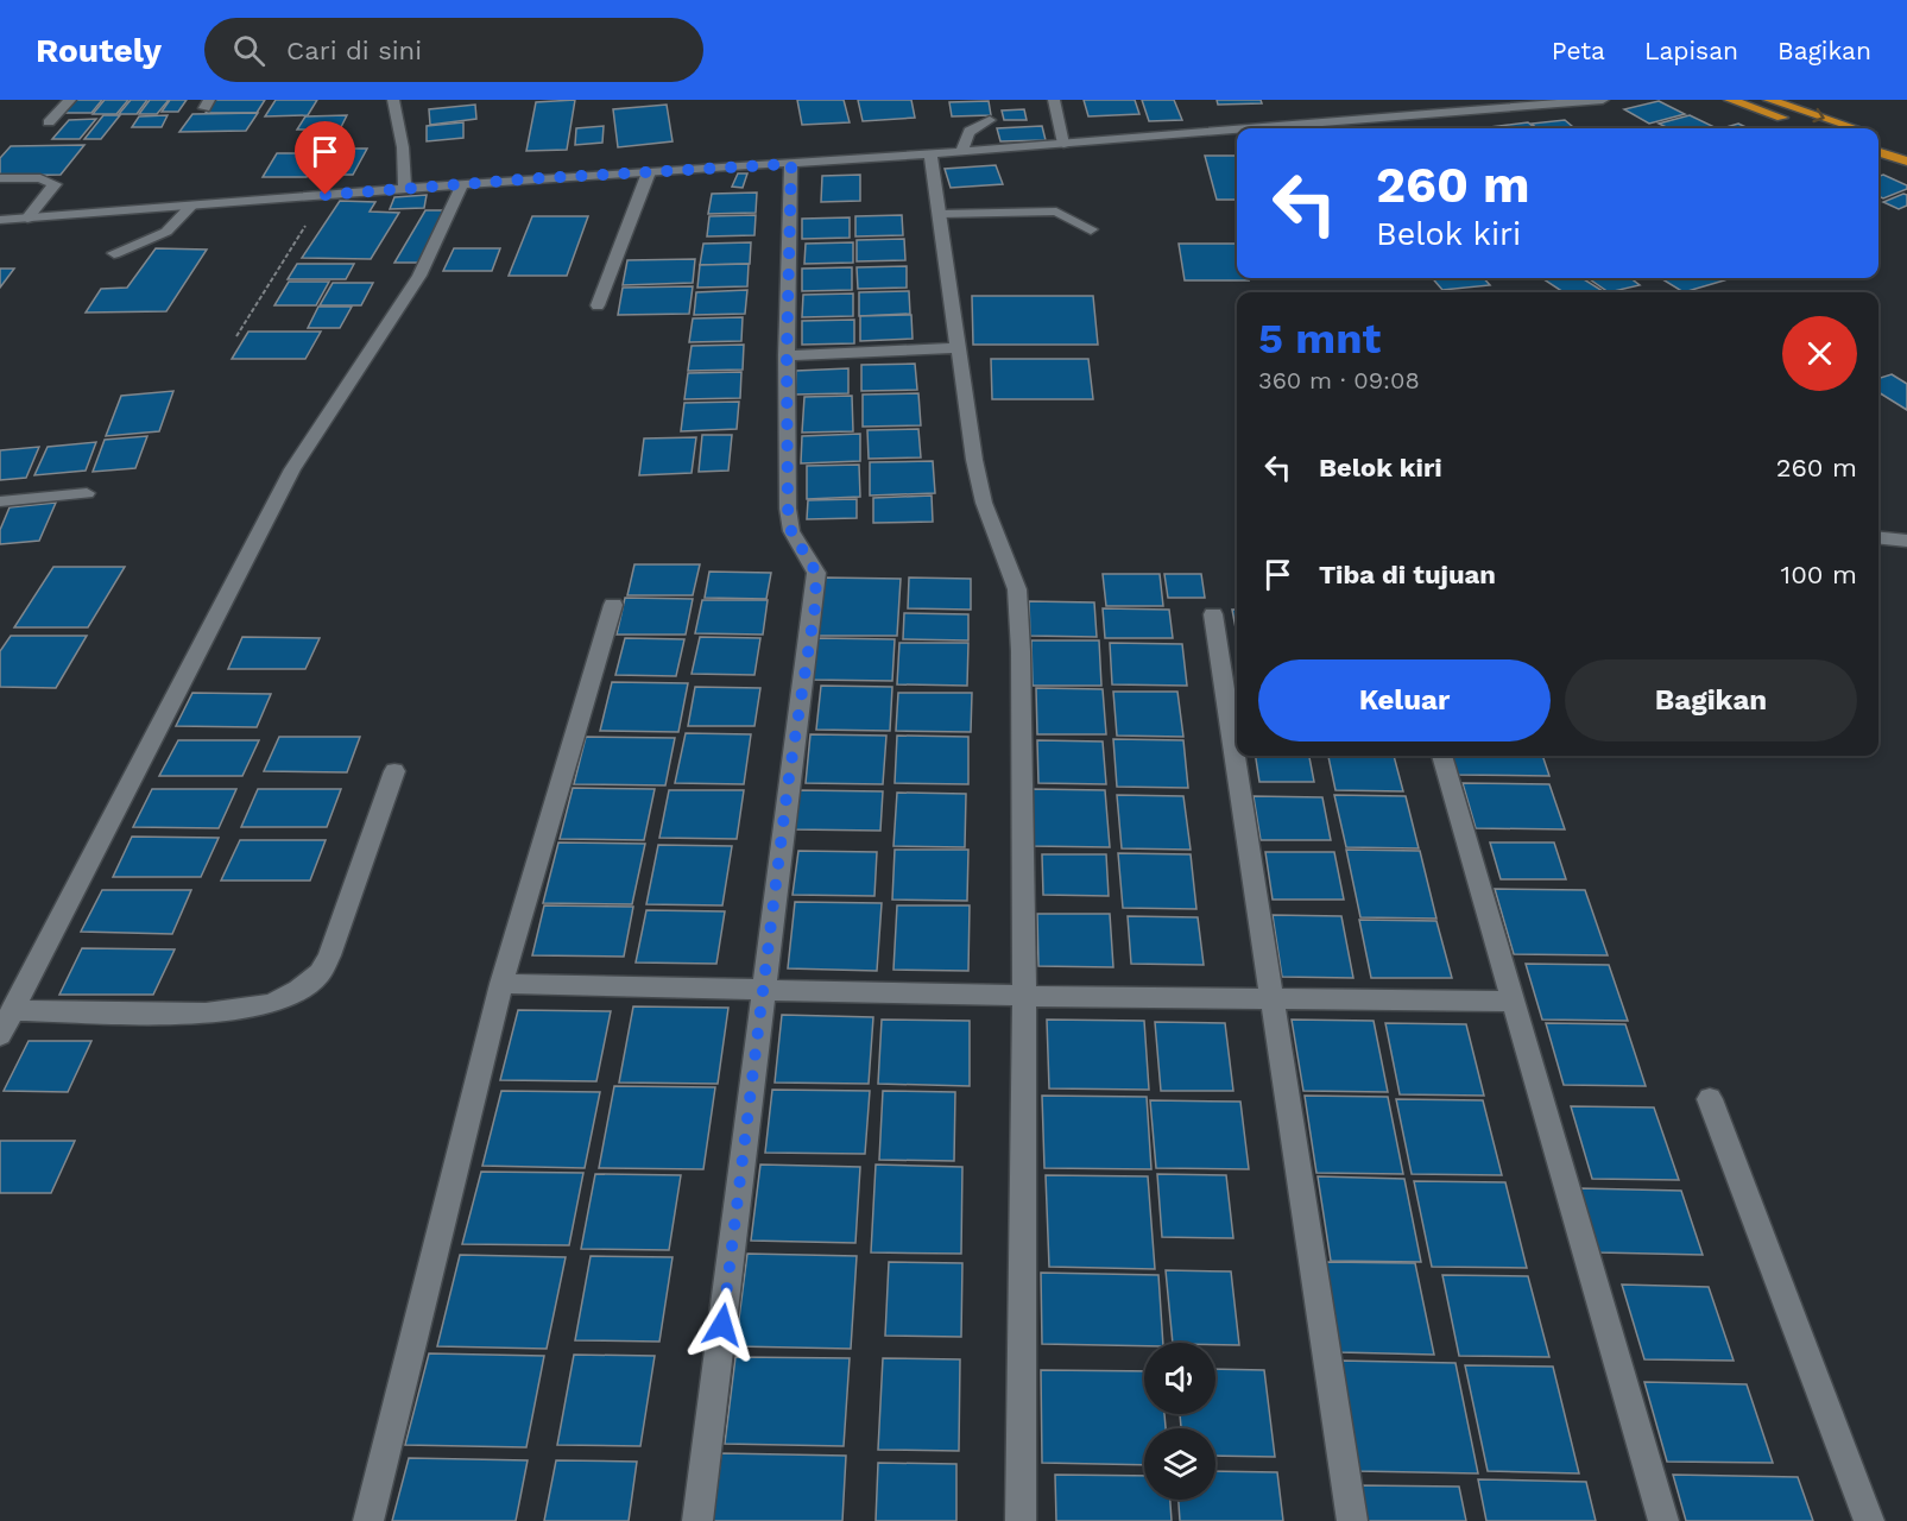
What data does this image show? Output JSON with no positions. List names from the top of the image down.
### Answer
{
  "page": {
    "header": "Routely",
    "search": "Cari di sini",
    "nav": ["Peta", "Lapisan", "Bagikan"],
    "turn": ["260 m", "Belok kiri"],
    "heading": ["5 mnt", "360 m · 09:08"],
    "list": [
      {
        "name": "Belok kiri",
        "value": "260 m"
      },
      {
        "name": "Tiba di tujuan",
        "value": "100 m"
      }
    ],
    "buttons": ["Keluar", "Bagikan"]
  }
}
